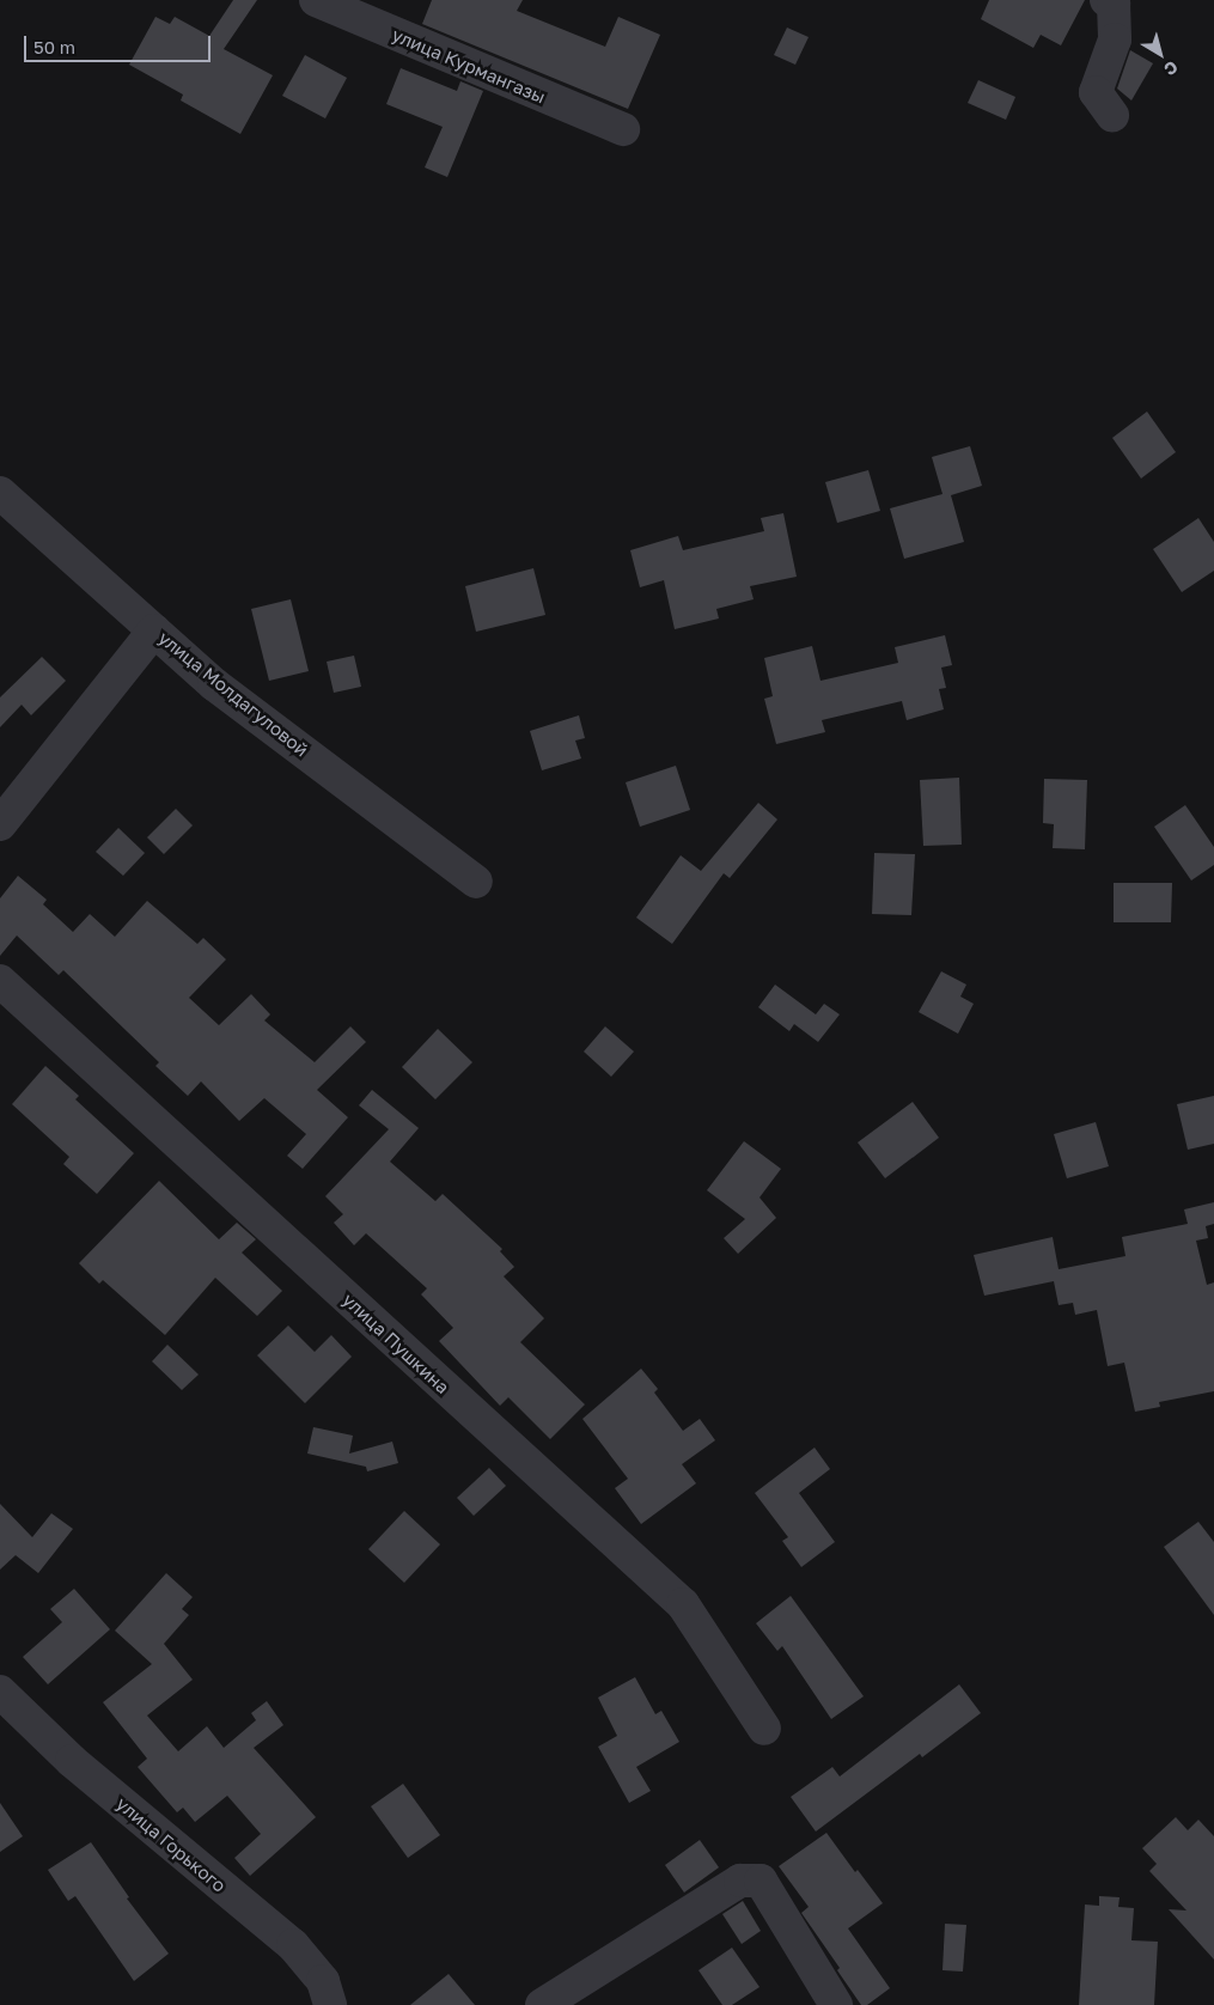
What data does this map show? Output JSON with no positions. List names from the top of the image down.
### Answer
{
  "streets": {
    "street": [
      "улица Курмангазы",
      "улица Молдагуловой",
      "улица Пушкина",
      "улица Горького"
    ]
  },
  "scale_bar": "50 m",
  "north": "bottom right"
}
